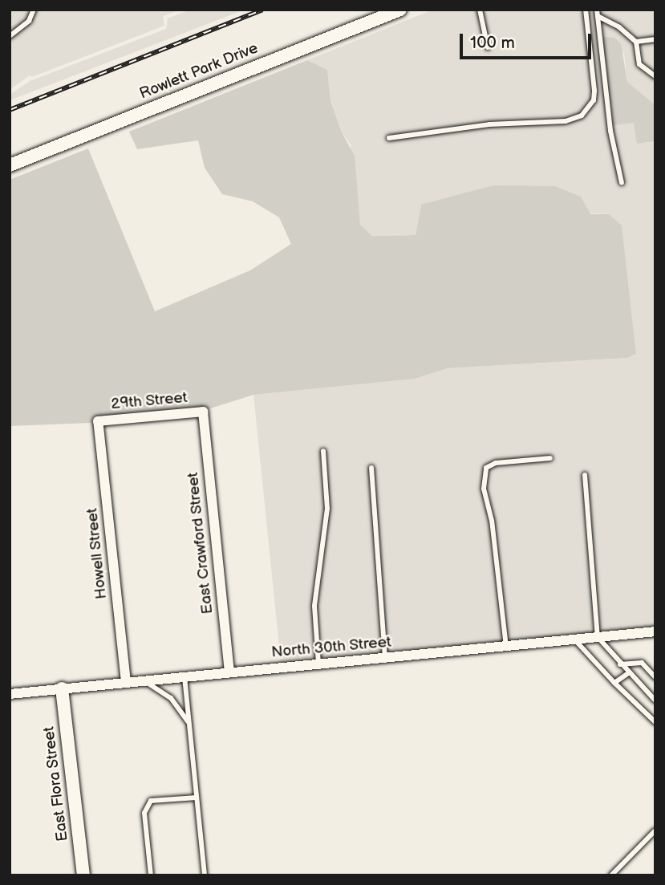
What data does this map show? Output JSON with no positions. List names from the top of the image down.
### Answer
{
  "streets": {
    "street": [
      "Rowlett Park Drive",
      "29th Street",
      "East Crawford Street",
      "Howell Street",
      "North 30th Street",
      "East Flora Street"
    ]
  },
  "crossings": [
    ["29th Street", "East Crawford Street"],
    ["29th Street", "Howell Street"],
    ["East Crawford Street", "North 30th Street"],
    ["Howell Street", "North 30th Street"],
    ["North 30th Street", "East Flora Street"]
  ],
  "scale_bar": "100 m"
}
